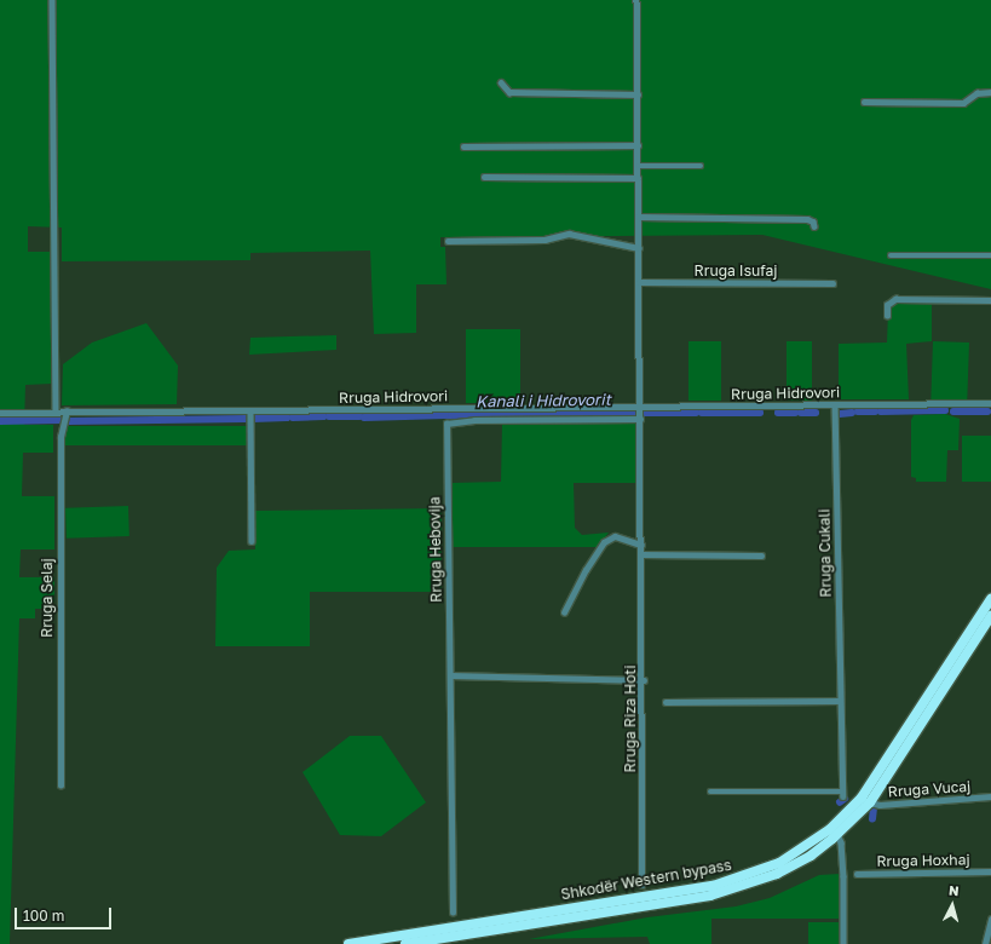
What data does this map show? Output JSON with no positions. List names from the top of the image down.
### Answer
{
  "streets": {
    "highway": ["Shkodër Western bypass"],
    "street": [
      "Rruga Isufaj",
      "Rruga Hidrovori",
      "Rruga Hebovija",
      "Rruga Cukali",
      "Rruga Selaj",
      "Rruga Riza Hoti",
      "Rruga Vucaj",
      "Rruga Hoxhaj"
    ]
  },
  "crossings": [
    ["Rruga Hidrovori", "Rruga Cukali"],
    ["Rruga Hidrovori", "Rruga Selaj"],
    ["Rruga Hidrovori", "Rruga Riza Hoti"],
    ["Rruga Hebovija", "Rruga Riza Hoti"],
    ["Rruga Vucaj", "Shkodër Western bypass"]
  ],
  "water": ["Kanali i Hidrovorit"],
  "scale_bar": "100 m",
  "north": "top"
}
